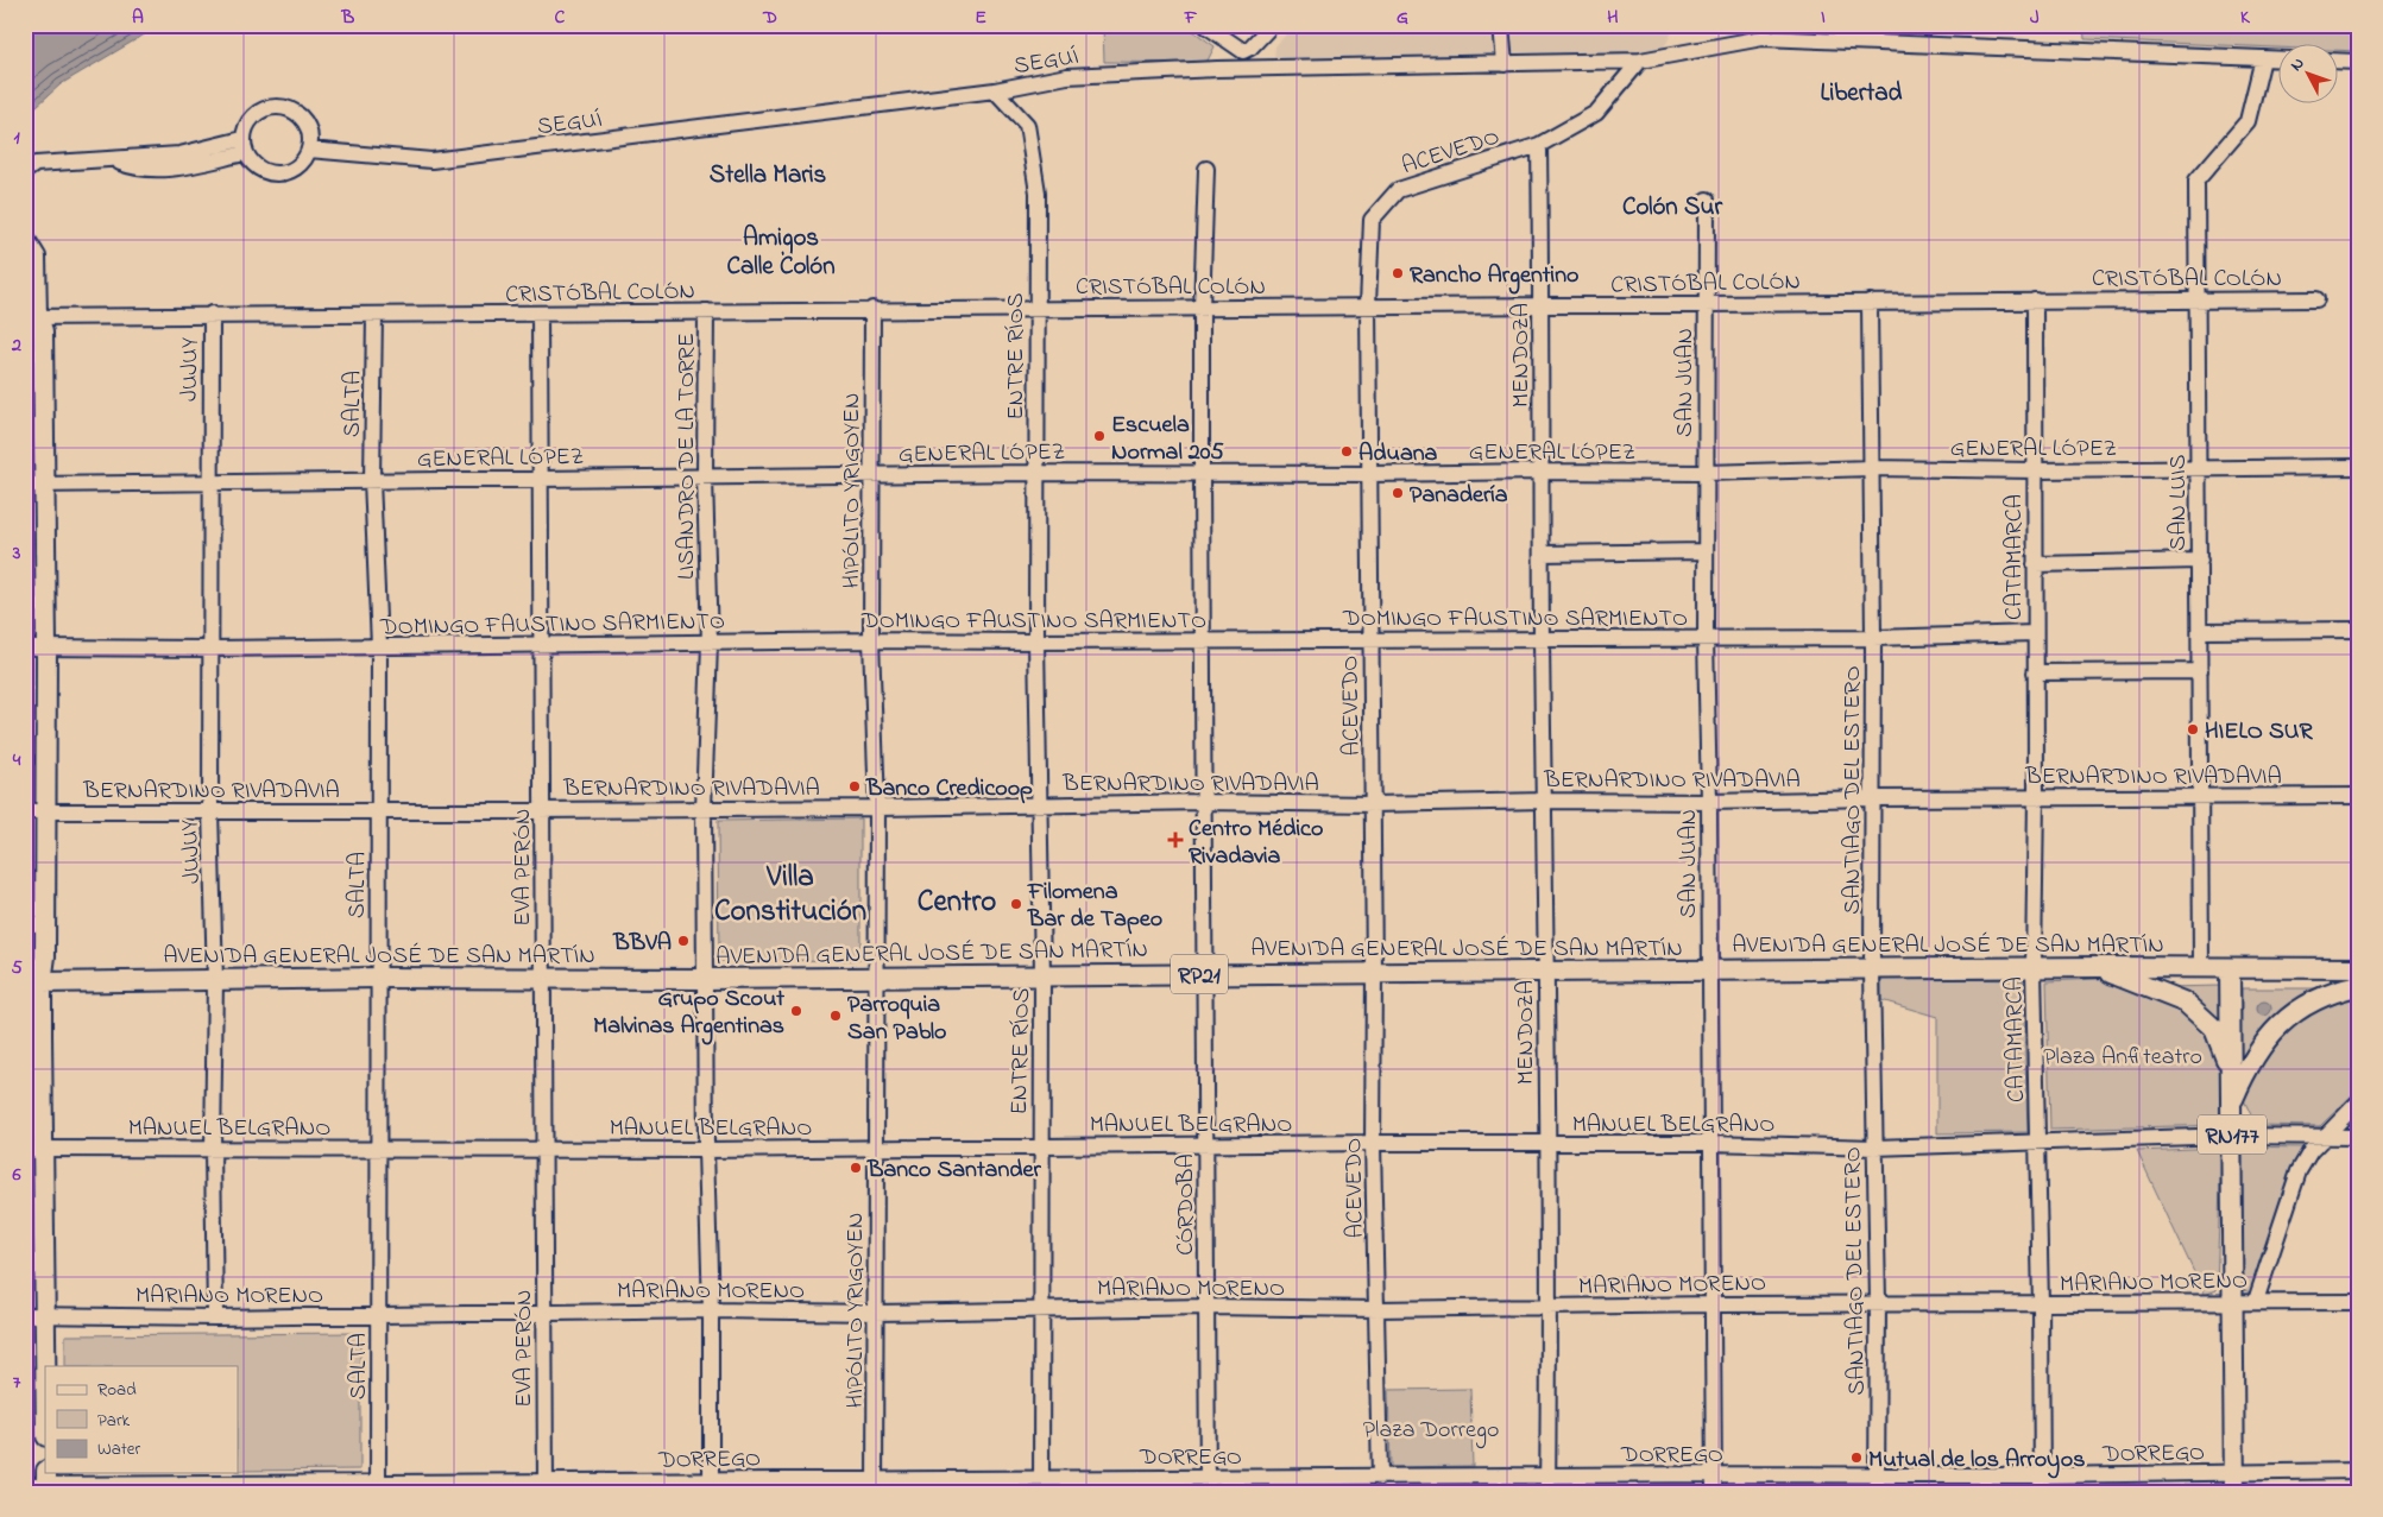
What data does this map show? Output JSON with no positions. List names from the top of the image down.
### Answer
{
  "streets": {
    "main road": ["AVENIDA GENERAL JOSÉ DE SAN MARTÍN", "RP21", "RN177"],
    "street": [
      "SEGUÍ",
      "ACEVEDO",
      "CRISTÓBAL COLÓN",
      "MENDOZA",
      "ENTRE RÍOS",
      "JUJUY",
      "SAN JUAN",
      "SALTA",
      "GENERAL LÓPEZ",
      "LISANDRO DE LA TORRE",
      "HIPÓLITO YRIGOYEN",
      "SAN LUIS",
      "CATAMARCA",
      "DOMINGO FAUSTINO SARMIENTO",
      "BERNARDINO RIVADAVIA",
      "SANTIAGO DEL ESTERO",
      "EVA PERÓN",
      "MANUEL BELGRANO",
      "CÓRDOBA",
      "MARIANO MORENO",
      "DORREGO"
    ]
  },
  "crossings": [
    ["SEGUÍ", "ACEVEDO"],
    ["SEGUÍ", "ENTRE RÍOS"],
    ["SEGUÍ", "SAN LUIS"],
    ["ACEVEDO", "CRISTÓBAL COLÓN"],
    ["ACEVEDO", "MENDOZA"],
    ["ACEVEDO", "GENERAL LÓPEZ"],
    ["ACEVEDO", "DOMINGO FAUSTINO SARMIENTO"],
    ["ACEVEDO", "BERNARDINO RIVADAVIA"],
    ["ACEVEDO", "AVENIDA GENERAL JOSÉ DE SAN MARTÍN"],
    ["ACEVEDO", "MANUEL BELGRANO"],
    ["ACEVEDO", "MARIANO MORENO"],
    ["ACEVEDO", "DORREGO"],
    ["CRISTÓBAL COLÓN", "MENDOZA"],
    ["CRISTÓBAL COLÓN", "ENTRE RÍOS"],
    ["CRISTÓBAL COLÓN", "JUJUY"],
    ["CRISTÓBAL COLÓN", "SAN JUAN"],
    ["CRISTÓBAL COLÓN", "SALTA"],
    ["CRISTÓBAL COLÓN", "LISANDRO DE LA TORRE"],
    ["CRISTÓBAL COLÓN", "HIPÓLITO YRIGOYEN"],
    ["CRISTÓBAL COLÓN", "SAN LUIS"],
    ["CRISTÓBAL COLÓN", "CATAMARCA"],
    ["CRISTÓBAL COLÓN", "SANTIAGO DEL ESTERO"],
    ["CRISTÓBAL COLÓN", "EVA PERÓN"],
    ["CRISTÓBAL COLÓN", "CÓRDOBA"],
    ["MENDOZA", "GENERAL LÓPEZ"],
    ["MENDOZA", "DOMINGO FAUSTINO SARMIENTO"],
    ["MENDOZA", "BERNARDINO RIVADAVIA"],
    ["MENDOZA", "AVENIDA GENERAL JOSÉ DE SAN MARTÍN"],
    ["MENDOZA", "MANUEL BELGRANO"],
    ["MENDOZA", "MARIANO MORENO"],
    ["MENDOZA", "DORREGO"],
    ["ENTRE RÍOS", "GENERAL LÓPEZ"],
    ["ENTRE RÍOS", "DOMINGO FAUSTINO SARMIENTO"],
    ["ENTRE RÍOS", "BERNARDINO RIVADAVIA"],
    ["ENTRE RÍOS", "AVENIDA GENERAL JOSÉ DE SAN MARTÍN"],
    ["ENTRE RÍOS", "MANUEL BELGRANO"],
    ["ENTRE RÍOS", "MARIANO MORENO"],
    ["ENTRE RÍOS", "DORREGO"],
    ["JUJUY", "GENERAL LÓPEZ"],
    ["JUJUY", "DOMINGO FAUSTINO SARMIENTO"],
    ["JUJUY", "BERNARDINO RIVADAVIA"],
    ["JUJUY", "AVENIDA GENERAL JOSÉ DE SAN MARTÍN"],
    ["JUJUY", "MANUEL BELGRANO"],
    ["JUJUY", "MARIANO MORENO"],
    ["SAN JUAN", "GENERAL LÓPEZ"],
    ["SAN JUAN", "DOMINGO FAUSTINO SARMIENTO"],
    ["SAN JUAN", "BERNARDINO RIVADAVIA"],
    ["SAN JUAN", "AVENIDA GENERAL JOSÉ DE SAN MARTÍN"],
    ["SAN JUAN", "MANUEL BELGRANO"],
    ["SAN JUAN", "MARIANO MORENO"],
    ["SAN JUAN", "DORREGO"],
    ["SALTA", "GENERAL LÓPEZ"],
    ["SALTA", "DOMINGO FAUSTINO SARMIENTO"],
    ["SALTA", "BERNARDINO RIVADAVIA"],
    ["SALTA", "AVENIDA GENERAL JOSÉ DE SAN MARTÍN"],
    ["SALTA", "MANUEL BELGRANO"],
    ["SALTA", "MARIANO MORENO"],
    ["SALTA", "DORREGO"],
    ["GENERAL LÓPEZ", "LISANDRO DE LA TORRE"],
    ["GENERAL LÓPEZ", "HIPÓLITO YRIGOYEN"],
    ["GENERAL LÓPEZ", "SAN LUIS"],
    ["GENERAL LÓPEZ", "CATAMARCA"],
    ["GENERAL LÓPEZ", "SANTIAGO DEL ESTERO"],
    ["GENERAL LÓPEZ", "EVA PERÓN"],
    ["GENERAL LÓPEZ", "CÓRDOBA"],
    ["LISANDRO DE LA TORRE", "DOMINGO FAUSTINO SARMIENTO"],
    ["LISANDRO DE LA TORRE", "BERNARDINO RIVADAVIA"],
    ["LISANDRO DE LA TORRE", "AVENIDA GENERAL JOSÉ DE SAN MARTÍN"],
    ["LISANDRO DE LA TORRE", "MANUEL BELGRANO"],
    ["LISANDRO DE LA TORRE", "MARIANO MORENO"],
    ["LISANDRO DE LA TORRE", "DORREGO"],
    ["HIPÓLITO YRIGOYEN", "DOMINGO FAUSTINO SARMIENTO"],
    ["HIPÓLITO YRIGOYEN", "BERNARDINO RIVADAVIA"],
    ["HIPÓLITO YRIGOYEN", "AVENIDA GENERAL JOSÉ DE SAN MARTÍN"],
    ["HIPÓLITO YRIGOYEN", "MANUEL BELGRANO"],
    ["HIPÓLITO YRIGOYEN", "MARIANO MORENO"],
    ["HIPÓLITO YRIGOYEN", "DORREGO"],
    ["SAN LUIS", "BERNARDINO RIVADAVIA"],
    ["SAN LUIS", "AVENIDA GENERAL JOSÉ DE SAN MARTÍN"],
    ["CATAMARCA", "DOMINGO FAUSTINO SARMIENTO"],
    ["CATAMARCA", "BERNARDINO RIVADAVIA"],
    ["CATAMARCA", "AVENIDA GENERAL JOSÉ DE SAN MARTÍN"],
    ["CATAMARCA", "MANUEL BELGRANO"],
    ["CATAMARCA", "MARIANO MORENO"],
    ["CATAMARCA", "DORREGO"],
    ["DOMINGO FAUSTINO SARMIENTO", "SANTIAGO DEL ESTERO"],
    ["DOMINGO FAUSTINO SARMIENTO", "EVA PERÓN"],
    ["DOMINGO FAUSTINO SARMIENTO", "CÓRDOBA"],
    ["BERNARDINO RIVADAVIA", "SANTIAGO DEL ESTERO"],
    ["BERNARDINO RIVADAVIA", "EVA PERÓN"],
    ["BERNARDINO RIVADAVIA", "CÓRDOBA"],
    ["SANTIAGO DEL ESTERO", "AVENIDA GENERAL JOSÉ DE SAN MARTÍN"],
    ["SANTIAGO DEL ESTERO", "MANUEL BELGRANO"],
    ["SANTIAGO DEL ESTERO", "MARIANO MORENO"],
    ["SANTIAGO DEL ESTERO", "DORREGO"],
    ["EVA PERÓN", "AVENIDA GENERAL JOSÉ DE SAN MARTÍN"],
    ["EVA PERÓN", "MANUEL BELGRANO"],
    ["EVA PERÓN", "MARIANO MORENO"],
    ["EVA PERÓN", "DORREGO"],
    ["AVENIDA GENERAL JOSÉ DE SAN MARTÍN", "RN177"],
    ["AVENIDA GENERAL JOSÉ DE SAN MARTÍN", "CÓRDOBA"],
    ["MANUEL BELGRANO", "RN177"],
    ["MANUEL BELGRANO", "CÓRDOBA"],
    ["RN177", "MARIANO MORENO"],
    ["RN177", "DORREGO"],
    ["CÓRDOBA", "MARIANO MORENO"],
    ["CÓRDOBA", "DORREGO"]
  ],
  "districts": [
    "Libertad",
    "Stella Maris",
    "Colón Sur",
    "Amigos Calle Colón",
    "Villa Constitución",
    "Centro"
  ],
  "parks": ["Plaza Anfiteatro", "Plaza Dorrego"],
  "places": {
    "other": [
      "Rancho Argentino",
      "Escuela Normal 205",
      "Aduana",
      "Panadería",
      "HIELO SUR",
      "Banco Credicoop",
      "Filomena Bar de Tapeo",
      "BBVA",
      "Grupo Scout Malvinas Argentinas",
      "Parroquia San Pablo",
      "Banco Santander",
      "Mutual de los Arroyos"
    ],
    "health": ["Centro Médico Rivadavia"]
  },
  "legend": ["Road", "Park", "Water"],
  "north": "top left",
  "grid": {
    "columns": [
      "A",
      "B",
      "C",
      "D",
      "E",
      "F",
      "G",
      "H",
      "I",
      "J",
      "K"
    ],
    "rows": [
      "1",
      "2",
      "3",
      "4",
      "5",
      "6",
      "7"
    ]
  }
}
